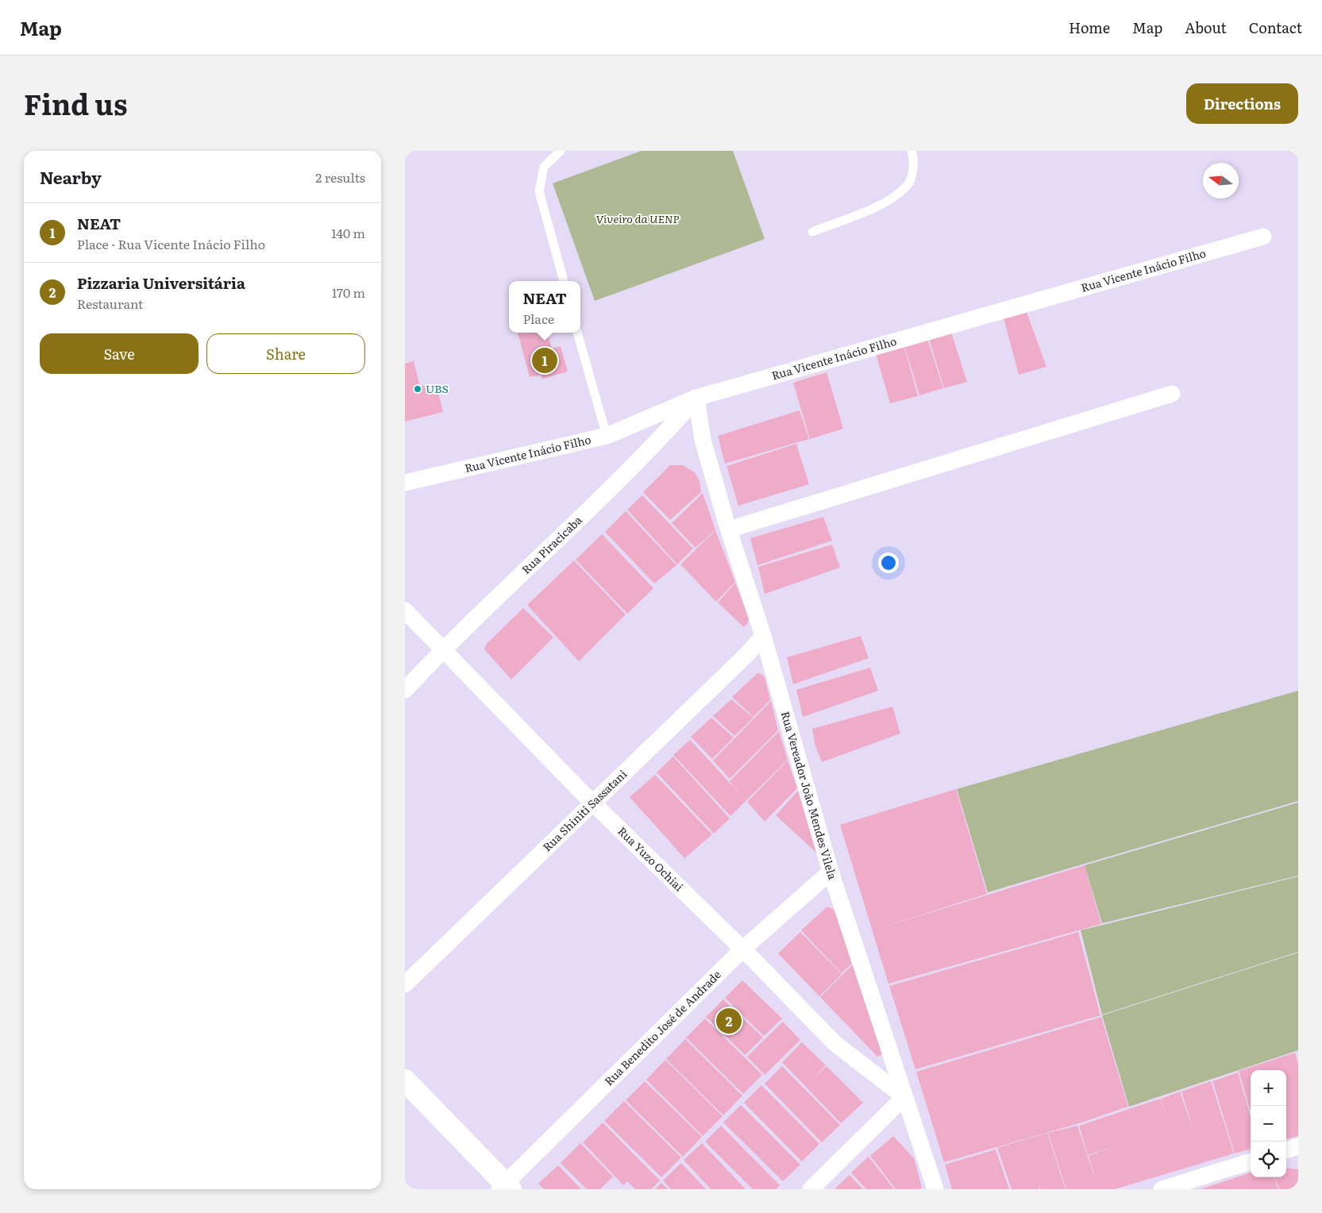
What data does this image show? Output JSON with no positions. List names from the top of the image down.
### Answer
{
  "streets": {
    "street": [
      "Rua Vicente Inácio Filho",
      "Rua Piracicaba",
      "Rua Vereador João Mendes Vilela",
      "Rua Shiniti Sassatani",
      "Rua Yuzo Ochiai",
      "Rua Benedito José de Andrade"
    ]
  },
  "crossings": [
    ["Rua Vicente Inácio Filho", "Rua Piracicaba"],
    ["Rua Vicente Inácio Filho", "Rua Vereador João Mendes Vilela"],
    ["Rua Piracicaba", "Rua Vereador João Mendes Vilela"],
    ["Rua Piracicaba", "Rua Yuzo Ochiai"],
    ["Rua Vereador João Mendes Vilela", "Rua Shiniti Sassatani"],
    ["Rua Vereador João Mendes Vilela", "Rua Yuzo Ochiai"],
    ["Rua Vereador João Mendes Vilela", "Rua Benedito José de Andrade"],
    ["Rua Shiniti Sassatani", "Rua Yuzo Ochiai"],
    ["Rua Yuzo Ochiai", "Rua Benedito José de Andrade"]
  ],
  "parks": ["Viveiro da UENP"],
  "places": ["UBS"],
  "north": "left",
  "page": {
    "header": "Map",
    "nav": [
      "Home",
      "Map",
      "About",
      "Contact"
    ],
    "title": "Find us",
    "buttons": [
      "Directions",
      ["Save", "Share"]
    ],
    "heading": ["Nearby", "2 results"],
    "list": [
      {
        "mark": "1",
        "name": "NEAT",
        "note": "Place · Rua Vicente Inácio Filho",
        "value": "140 m"
      },
      {
        "mark": "2",
        "name": "Pizzaria Universitária",
        "note": "Restaurant",
        "value": "170 m"
      }
    ],
    "popup": ["NEAT", "Place"],
    "pins": ["1", "2"],
    "map_buttons": ["+", "−"]
  }
}
